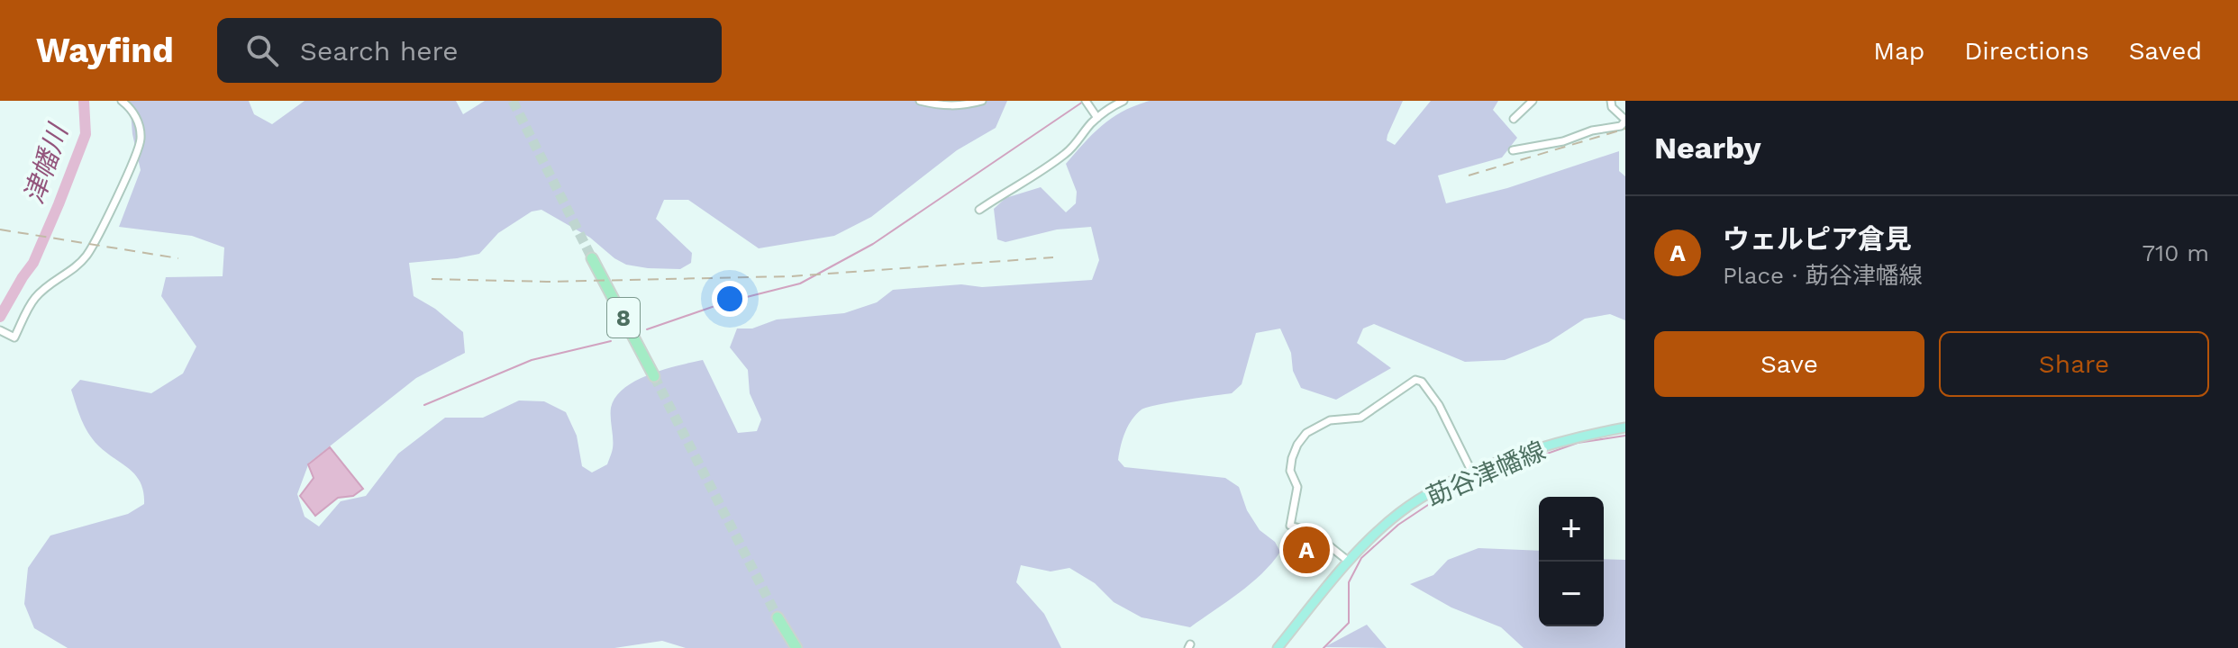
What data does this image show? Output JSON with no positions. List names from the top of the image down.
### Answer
{
  "streets": {
    "highway": ["8"],
    "main road": ["莇谷津幡線"]
  },
  "water": ["津幡川"],
  "page": {
    "header": "Wayfind",
    "search": "Search here",
    "nav": ["Map", "Directions", "Saved"],
    "heading": "Nearby",
    "list": [
      {
        "mark": "A",
        "name": "ウェルピア倉見",
        "note": "Place · 莇谷津幡線",
        "value": "710 m"
      }
    ],
    "buttons": ["Save", "Share"],
    "map_buttons": ["+", "−"],
    "pins": "A"
  }
}
